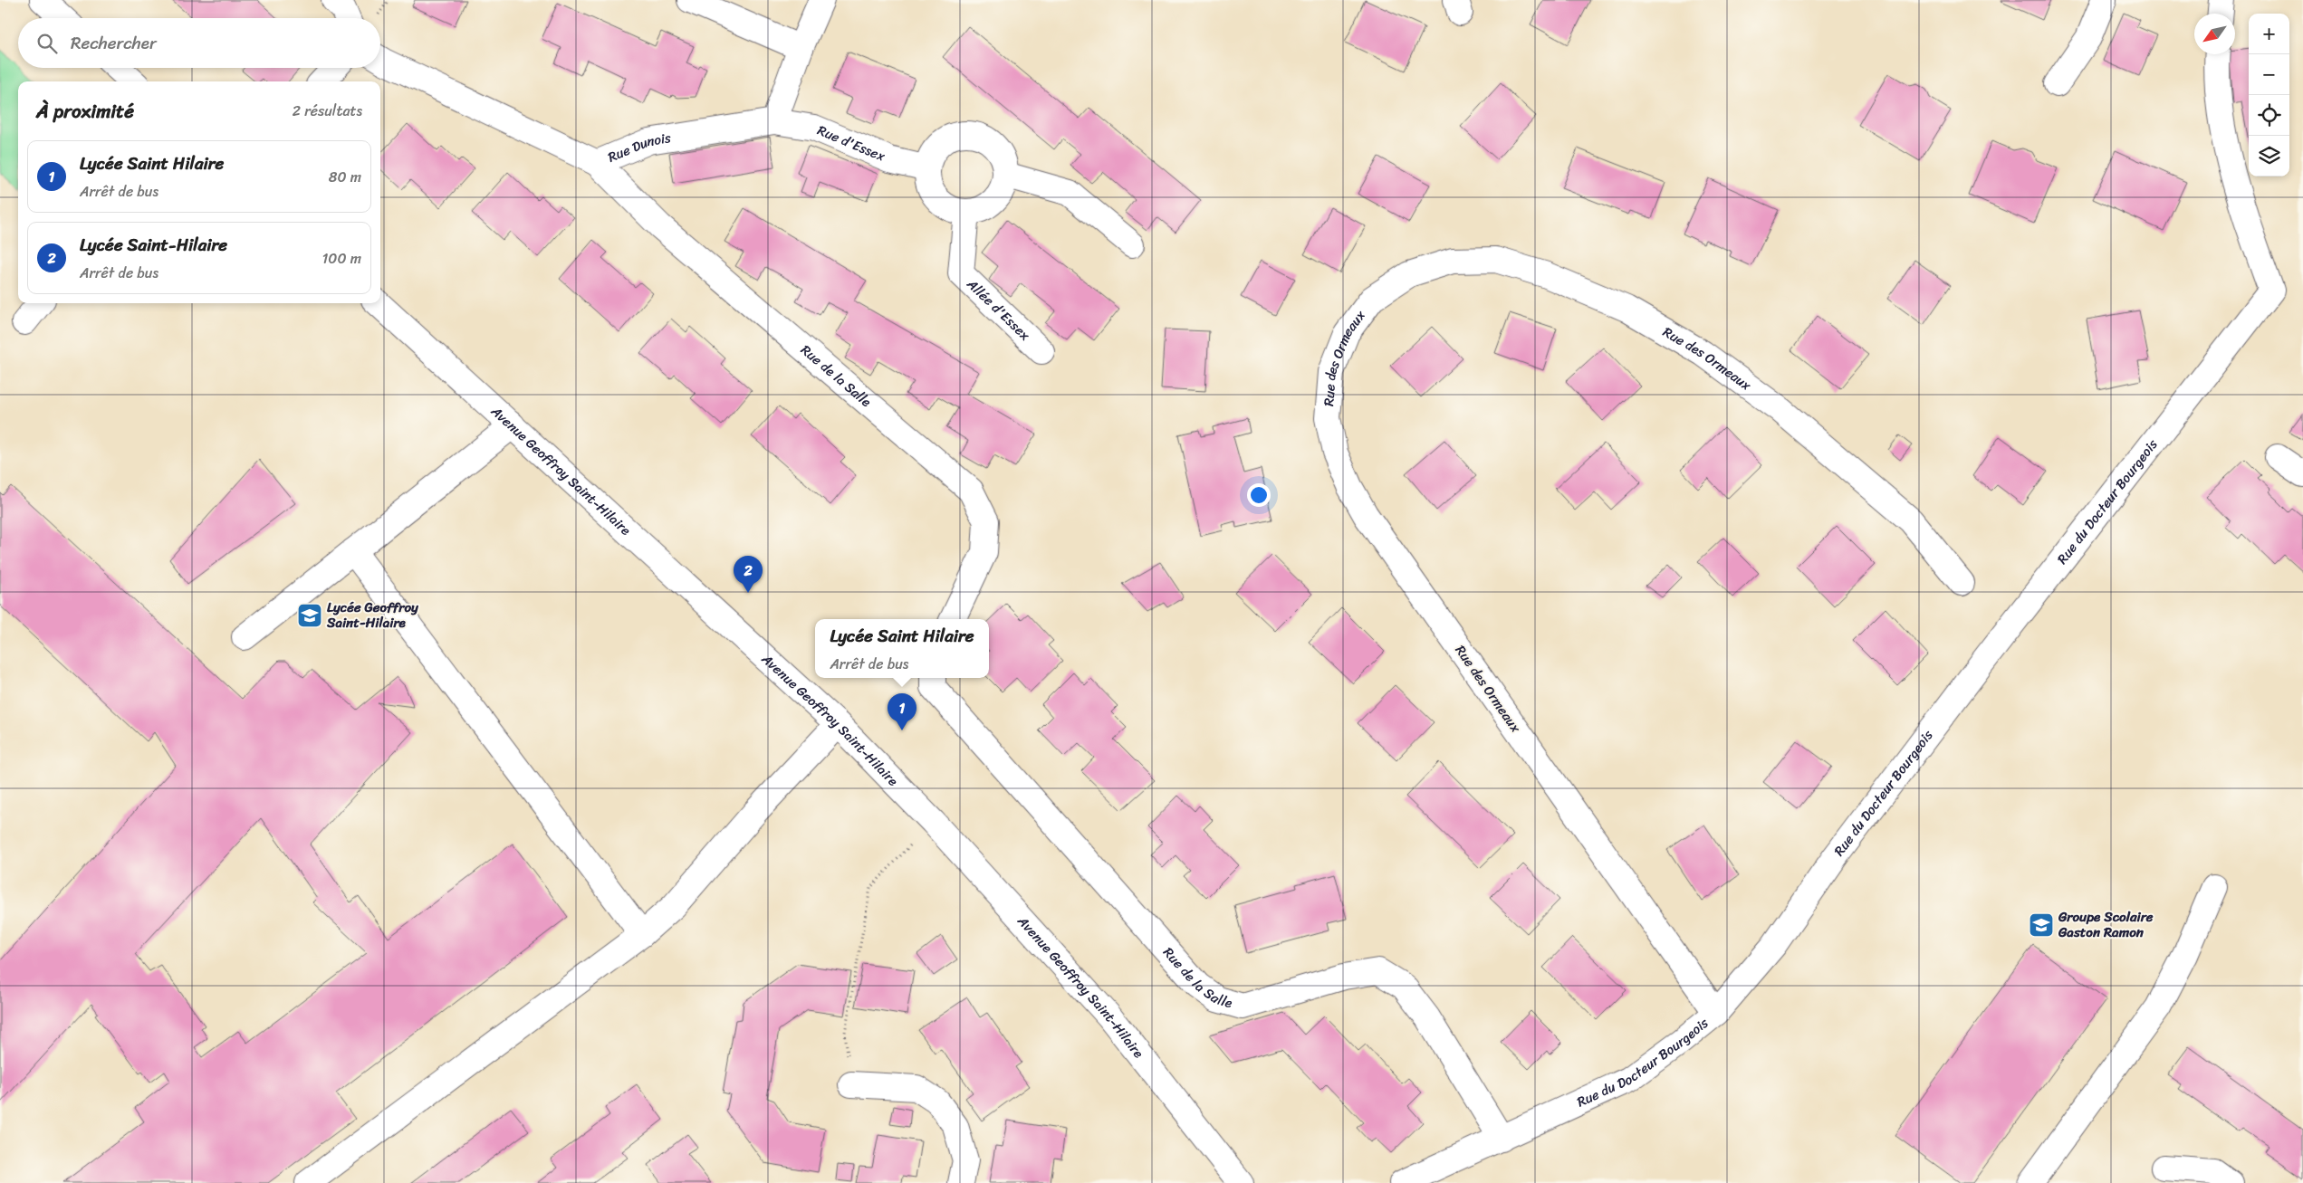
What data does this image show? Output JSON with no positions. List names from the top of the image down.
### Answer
{
  "streets": {
    "street": [
      "Rue d'Essex",
      "Rue Dunois",
      "Allée d'Essex",
      "Rue des Ormeaux",
      "Rue de la Salle",
      "Avenue Geoffroy Saint-Hilaire",
      "Rue du Docteur Bourgeois"
    ]
  },
  "crossings": [
    ["Rue d'Essex", "Rue Dunois"],
    ["Rue d'Essex", "Allée d'Essex"],
    ["Rue Dunois", "Rue de la Salle"],
    ["Rue des Ormeaux", "Rue du Docteur Bourgeois"],
    ["Rue de la Salle", "Rue du Docteur Bourgeois"]
  ],
  "places": {
    "school or university": ["Lycée Geoffroy Saint-Hilaire", "Groupe Scolaire Gaston Ramon"]
  },
  "north": "bottom left",
  "page": {
    "map_buttons": ["+", "−"],
    "search": "Rechercher",
    "heading": ["À proximité", "2 résultats"],
    "list": [
      {
        "mark": "1",
        "name": "Lycée Saint Hilaire",
        "note": "Arrêt de bus",
        "value": "80 m"
      },
      {
        "mark": "2",
        "name": "Lycée Saint-Hilaire",
        "note": "Arrêt de bus",
        "value": "100 m"
      }
    ],
    "pins": ["2", "1"],
    "popup": ["Lycée Saint Hilaire", "Arrêt de bus"]
  }
}
